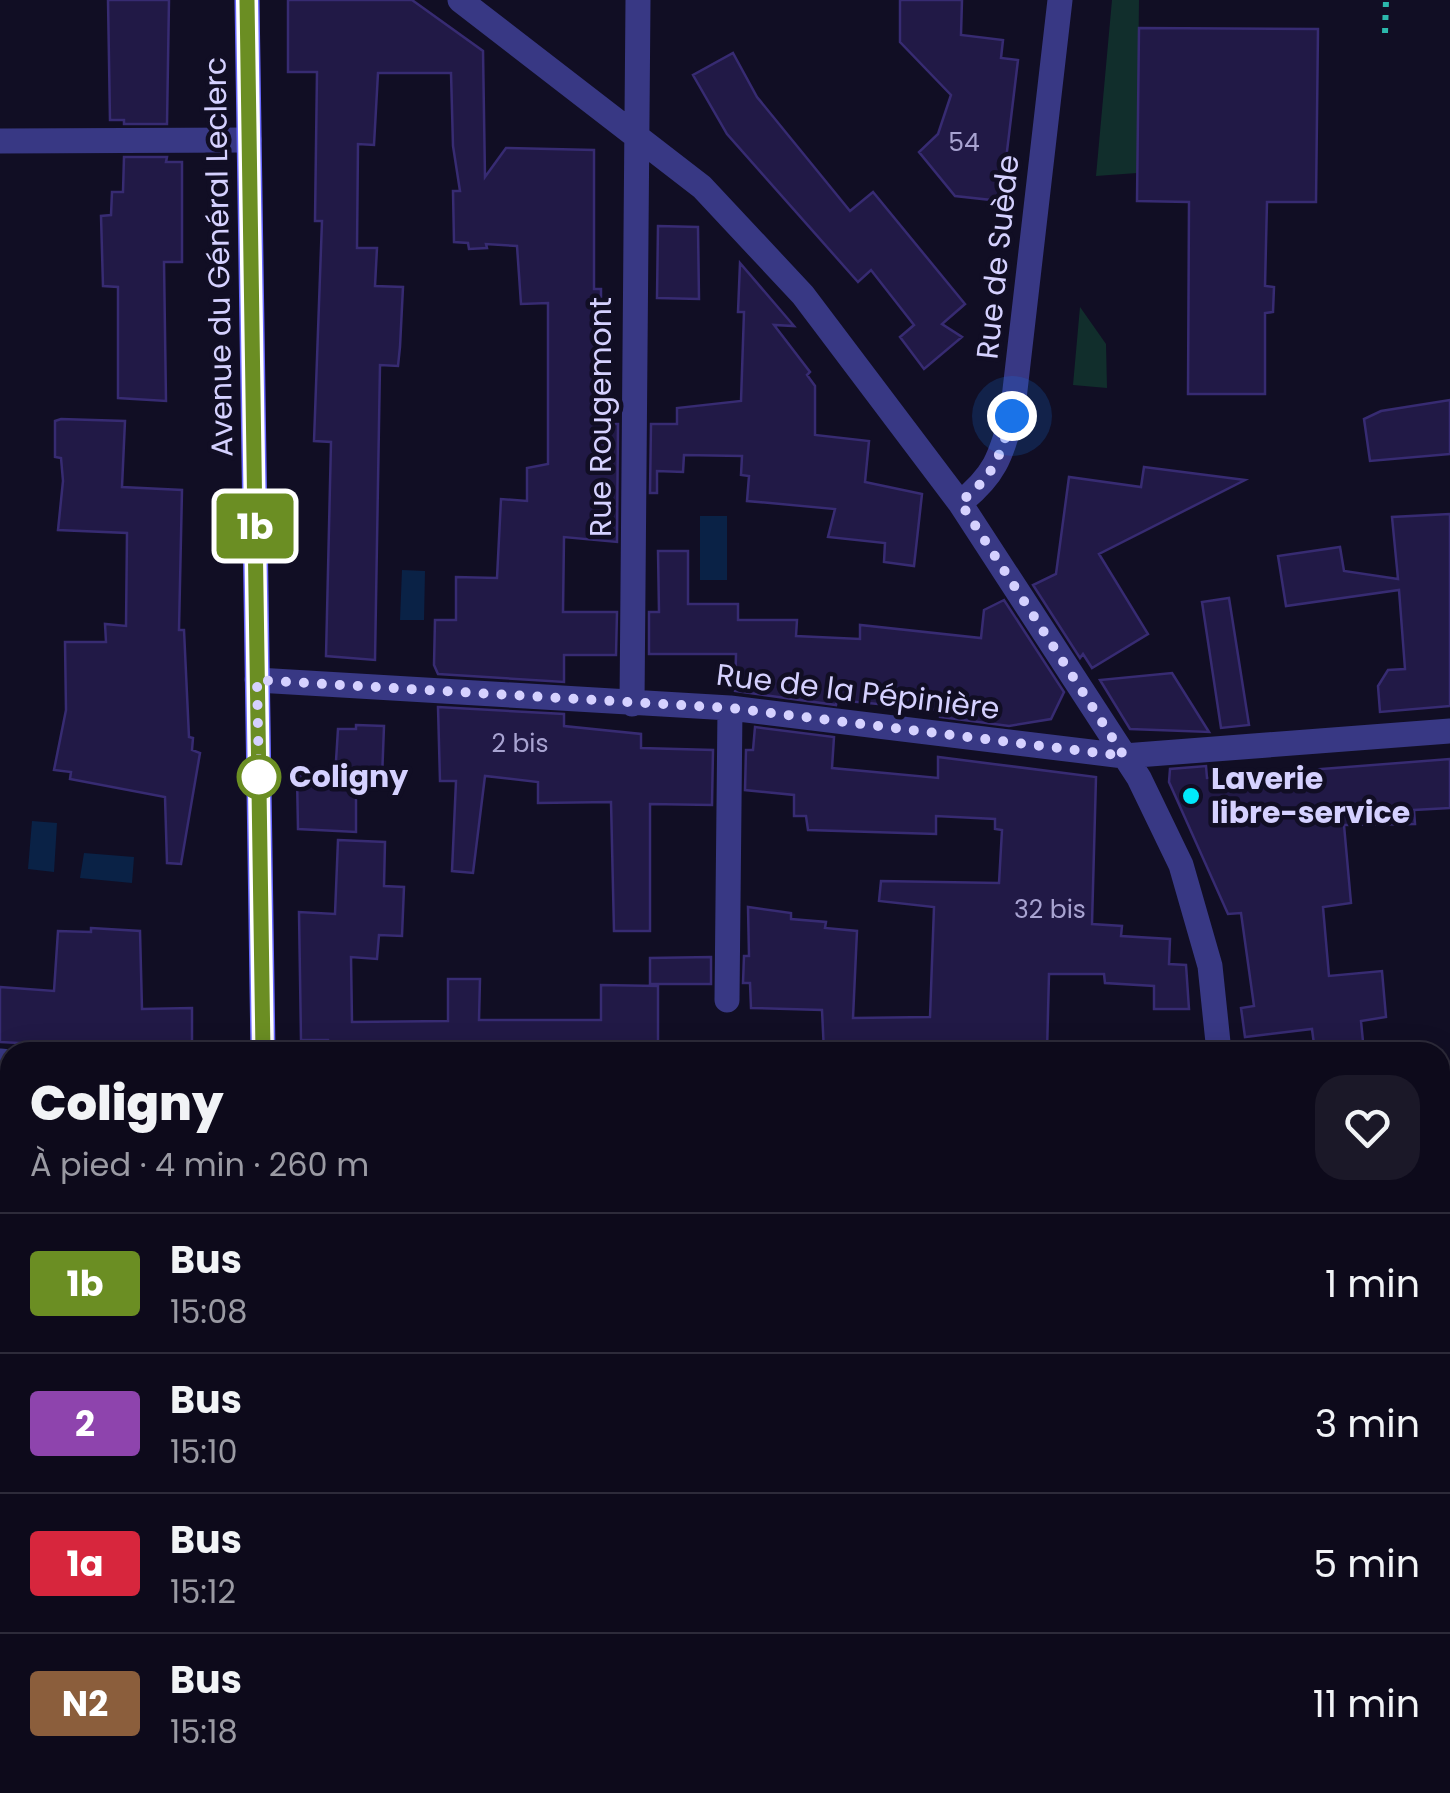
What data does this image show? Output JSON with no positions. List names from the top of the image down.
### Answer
{
  "streets": {
    "main road": ["Avenue du Général Leclerc"],
    "street": ["Rue de Suède", "Rue Rougemont", "Rue de la Pépinière"]
  },
  "crossings": [
    ["Avenue du Général Leclerc", "Rue de la Pépinière"],
    ["Rue Rougemont", "Rue de la Pépinière"]
  ],
  "places": ["Coligny", "Laverie libre-service"],
  "lines": ["bus line 1b"],
  "house_numbers": ["54", "2 bis", "32 bis"],
  "page": {
    "on_map": "1b",
    "heading": ["Coligny", "À pied · 4 min · 260 m"],
    "list": [
      {
        "mark": "1b",
        "name": "Bus",
        "note": "15:08",
        "value": "1 min"
      },
      {
        "mark": "2",
        "name": "Bus",
        "note": "15:10",
        "value": "3 min"
      },
      {
        "mark": "1a",
        "name": "Bus",
        "note": "15:12",
        "value": "5 min"
      },
      {
        "mark": "N2",
        "name": "Bus",
        "note": "15:18",
        "value": "11 min"
      }
    ]
  }
}
